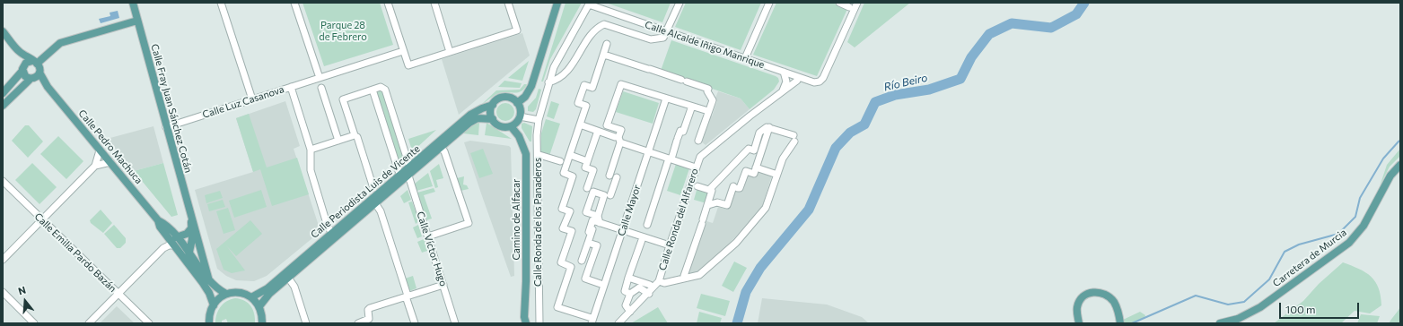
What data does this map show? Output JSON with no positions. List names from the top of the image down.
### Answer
{
  "streets": {
    "main road": [
      "Calle Fray Juan Sánchez Cotán",
      "Calle Pedro Machuca",
      "Calle Periodista Luis de Vicente",
      "Camino de Alfacar",
      "Carretera de Murcia"
    ],
    "street": [
      "Calle Alcalde Iñigo Manrique",
      "Calle Luz Casanova",
      "Calle Mayor",
      "Calle Ronda del Alfarero",
      "Calle Ronda de los Panaderos",
      "Calle Víctor Hugo",
      "Calle Emilia Pardo Bazán"
    ]
  },
  "crossings": [
    ["Calle Alcalde Iñigo Manrique", "Calle Ronda del Alfarero"],
    ["Calle Alcalde Iñigo Manrique", "Calle Ronda de los Panaderos"],
    ["Calle Luz Casanova", "Calle Fray Juan Sánchez Cotán"],
    ["Calle Fray Juan Sánchez Cotán", "Calle Pedro Machuca"],
    ["Calle Periodista Luis de Vicente", "Camino de Alfacar"],
    ["Calle Periodista Luis de Vicente", "Calle Víctor Hugo"]
  ],
  "water": ["Río Beiro"],
  "parks": ["Parque 28 de Febrero"],
  "scale_bar": "100 m",
  "north": "top"
}
